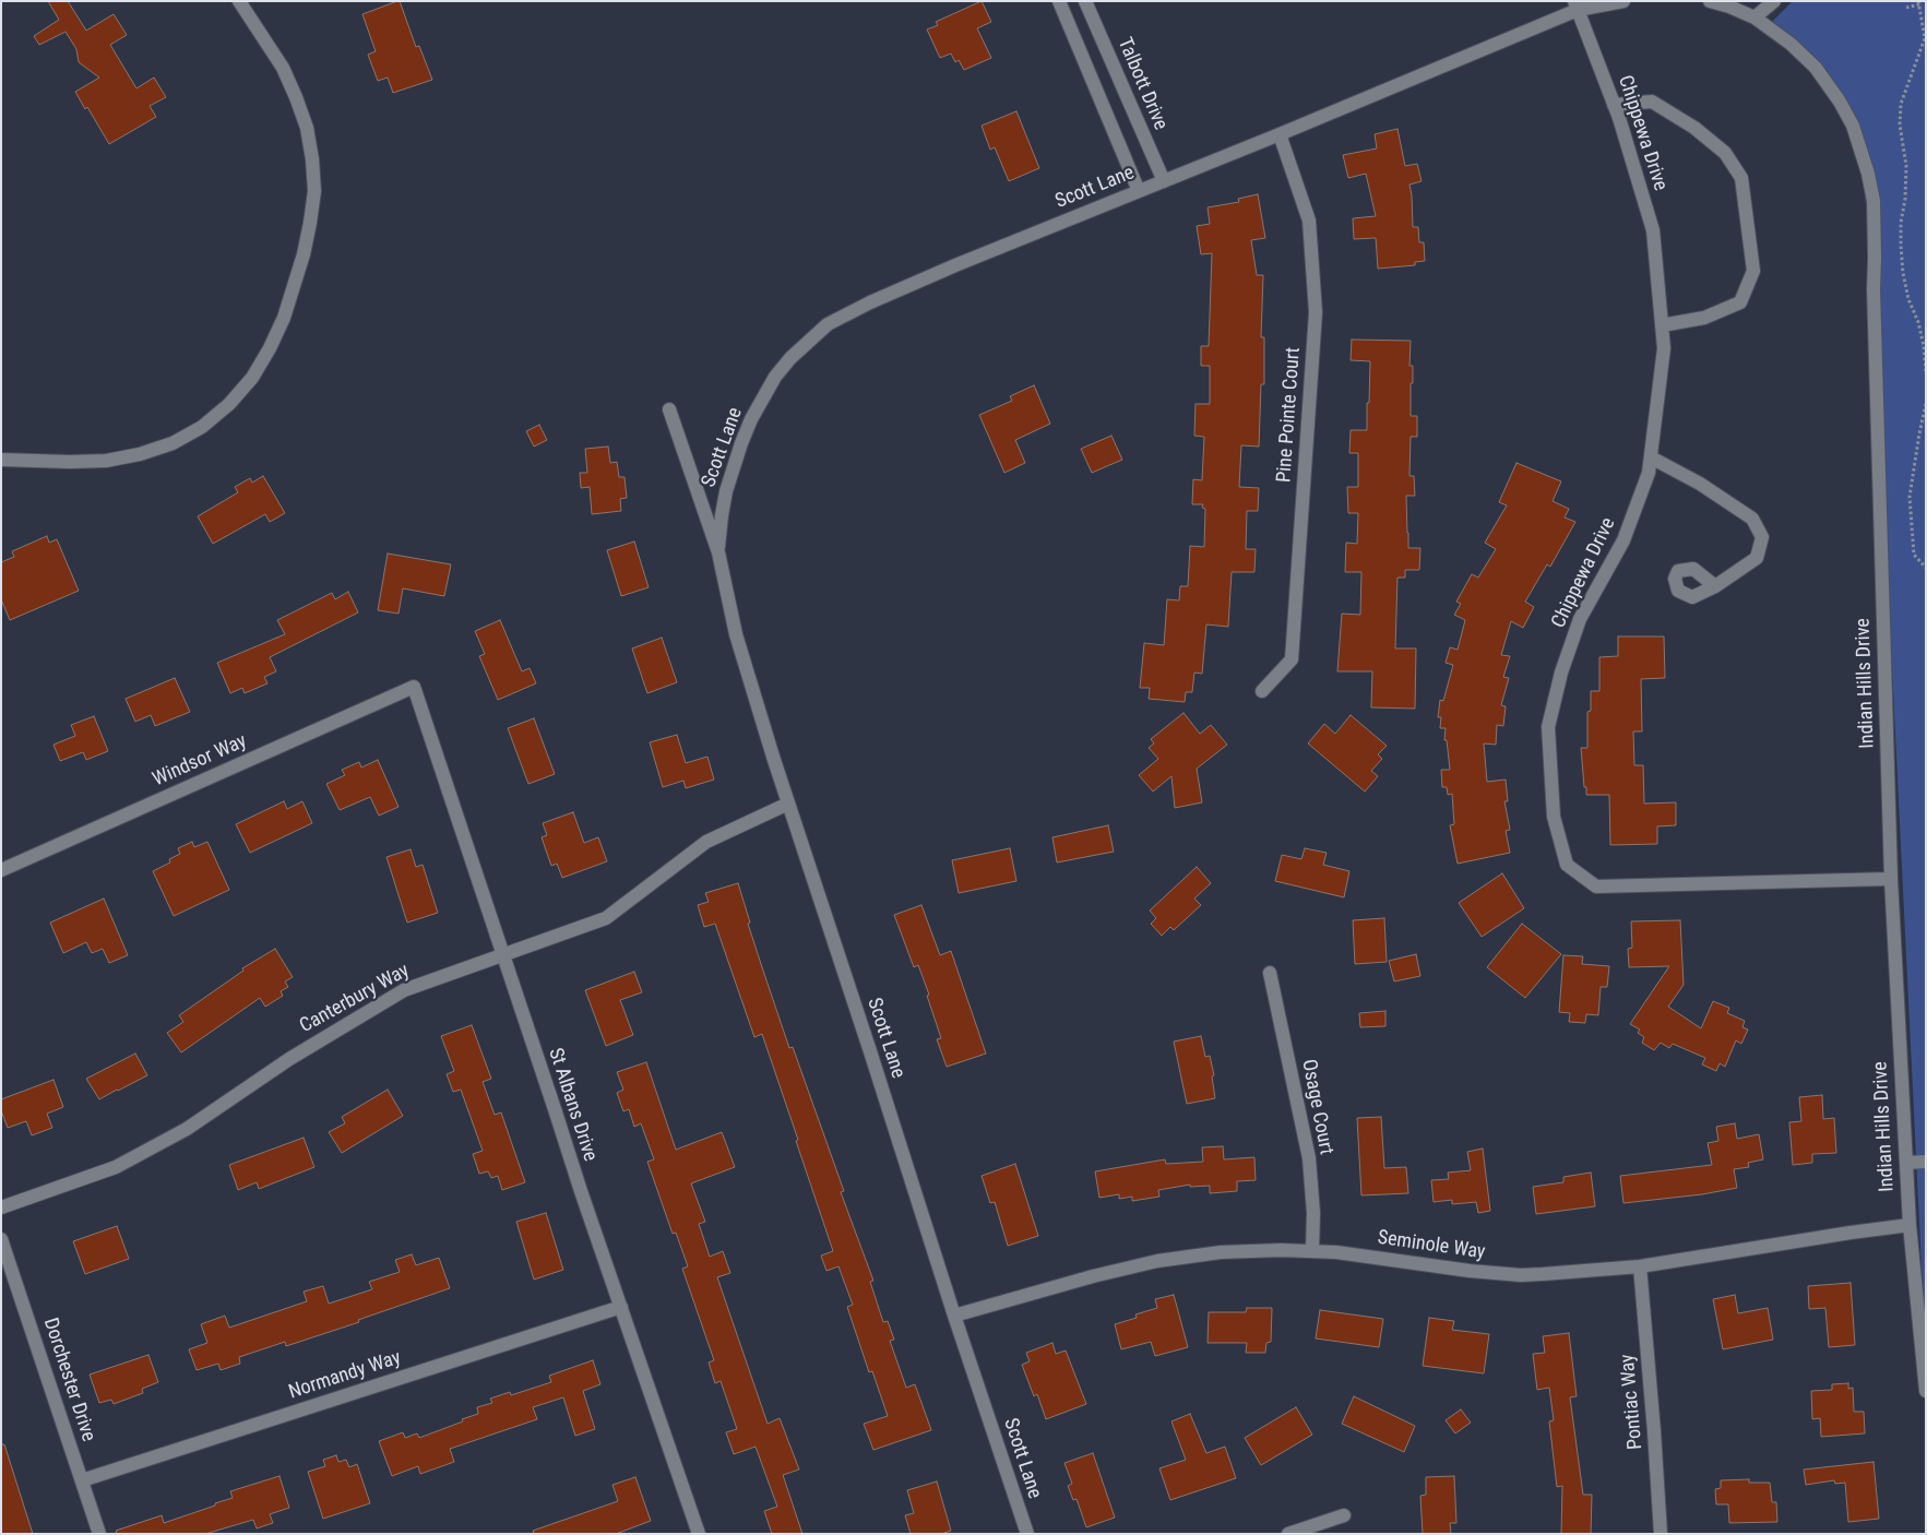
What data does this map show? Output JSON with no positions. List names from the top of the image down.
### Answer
{
  "streets": {
    "street": [
      "Talbott Drive",
      "Chippewa Drive",
      "Scott Lane",
      "Pine Pointe Court",
      "Indian Hills Drive",
      "Windsor Way",
      "Canterbury Way",
      "St Albans Drive",
      "Osage Court",
      "Seminole Way",
      "Normandy Way",
      "Dorchester Drive",
      "Pontiac Way"
    ]
  },
  "crossings": [
    ["Talbott Drive", "Scott Lane"],
    ["Chippewa Drive", "Scott Lane"],
    ["Chippewa Drive", "Indian Hills Drive"],
    ["Scott Lane", "Pine Pointe Court"],
    ["Scott Lane", "Canterbury Way"],
    ["Scott Lane", "Seminole Way"],
    ["Indian Hills Drive", "Seminole Way"],
    ["Windsor Way", "St Albans Drive"],
    ["Canterbury Way", "St Albans Drive"],
    ["St Albans Drive", "Normandy Way"],
    ["Osage Court", "Seminole Way"],
    ["Seminole Way", "Pontiac Way"],
    ["Normandy Way", "Dorchester Drive"]
  ]
}
